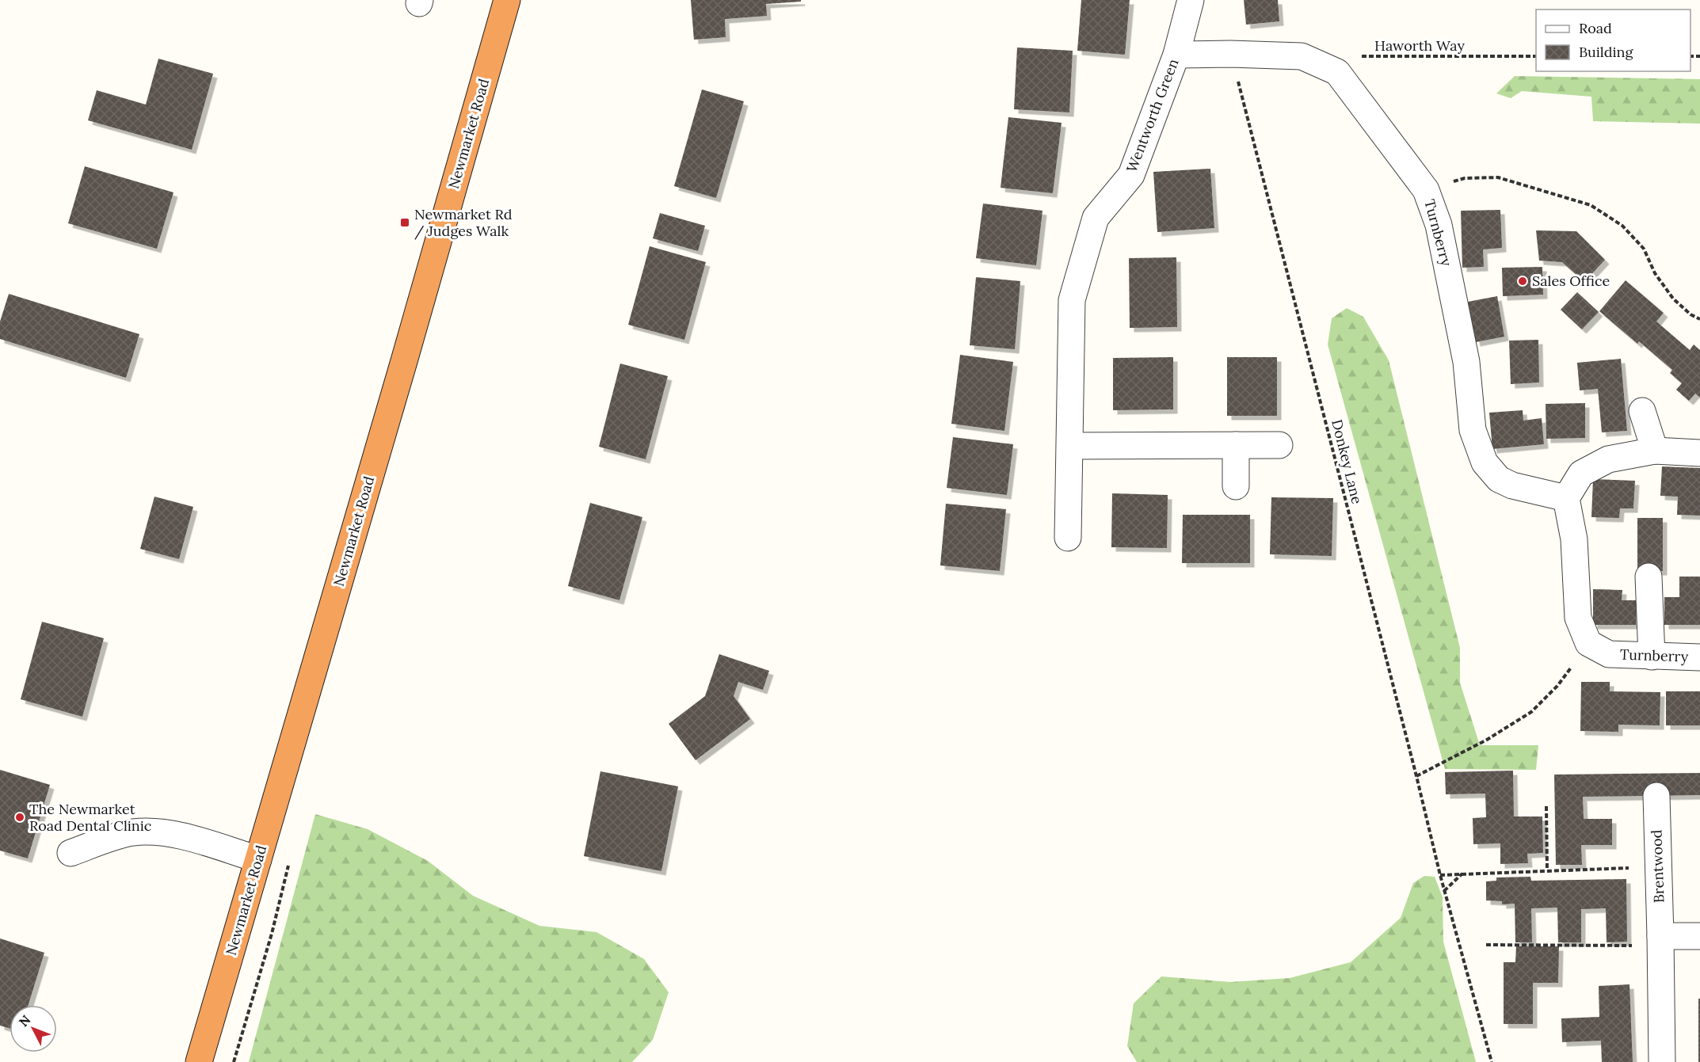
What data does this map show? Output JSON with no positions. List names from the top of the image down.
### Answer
{
  "streets": {
    "highway": ["Newmarket Road"],
    "street": ["Wentworth Green", "Turnberry", "Brentwood"],
    "path": ["Haworth Way", "Donkey Lane"]
  },
  "crossings": [
    ["Wentworth Green", "Turnberry"],
    ["Turnberry", "Donkey Lane"]
  ],
  "places": {
    "transit": ["Newmarket Rd / Judges Walk"],
    "other": ["Sales Office", "The Newmarket Road Dental Clinic"]
  },
  "legend": ["Road", "Building"],
  "north": "top left"
}
